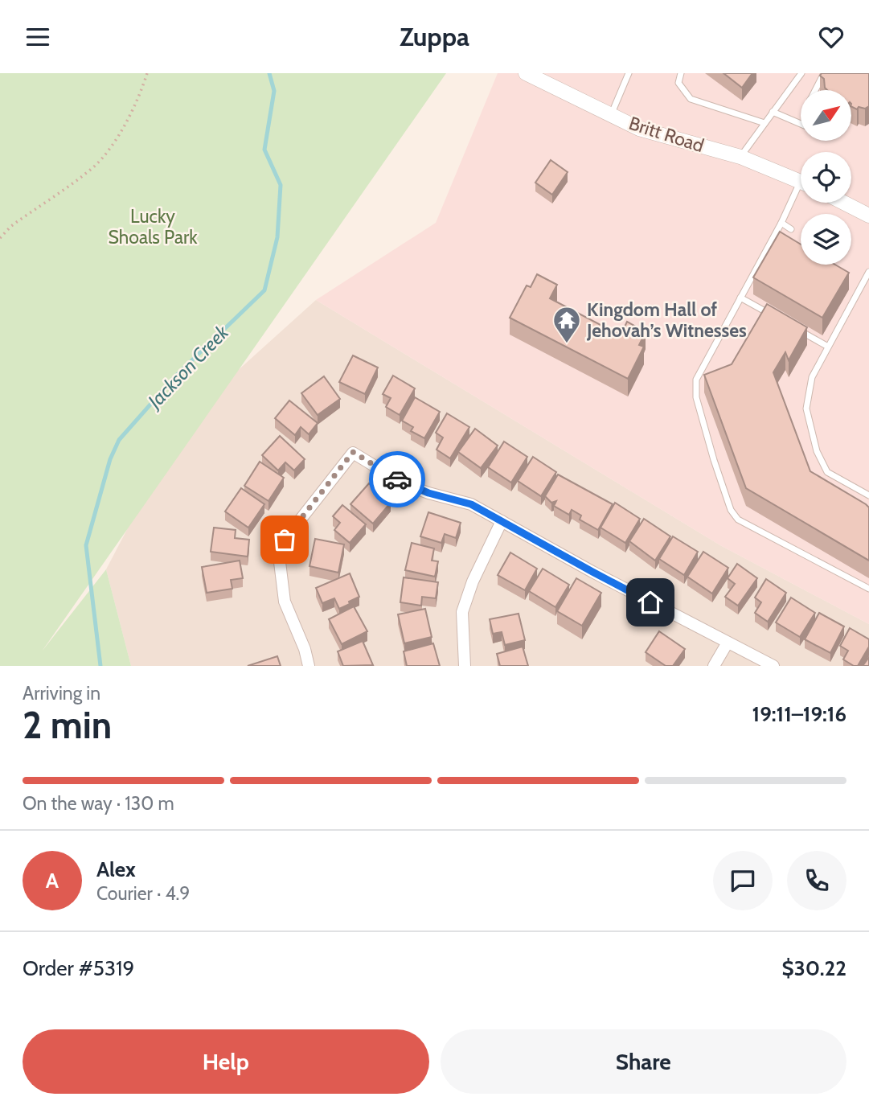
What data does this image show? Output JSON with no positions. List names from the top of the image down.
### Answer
{
  "streets": {
    "street": ["Britt Road"]
  },
  "water": ["Jackson Creek"],
  "parks": ["Lucky Shoals Park"],
  "places": {
    "temple": ["Kingdom Hall of Jehovah’s Witnesses"]
  },
  "north": "top right",
  "page": {
    "header": "Zuppa",
    "heading": ["2 min", "Arriving in", "19:11–19:16"],
    "panel": [
      "Alex",
      "Courier · 4.9",
      "Order #5319",
      "$30.22"
    ],
    "bar": "On the way · 130 m",
    "round": "A",
    "buttons": ["Help", "Share"]
  }
}
